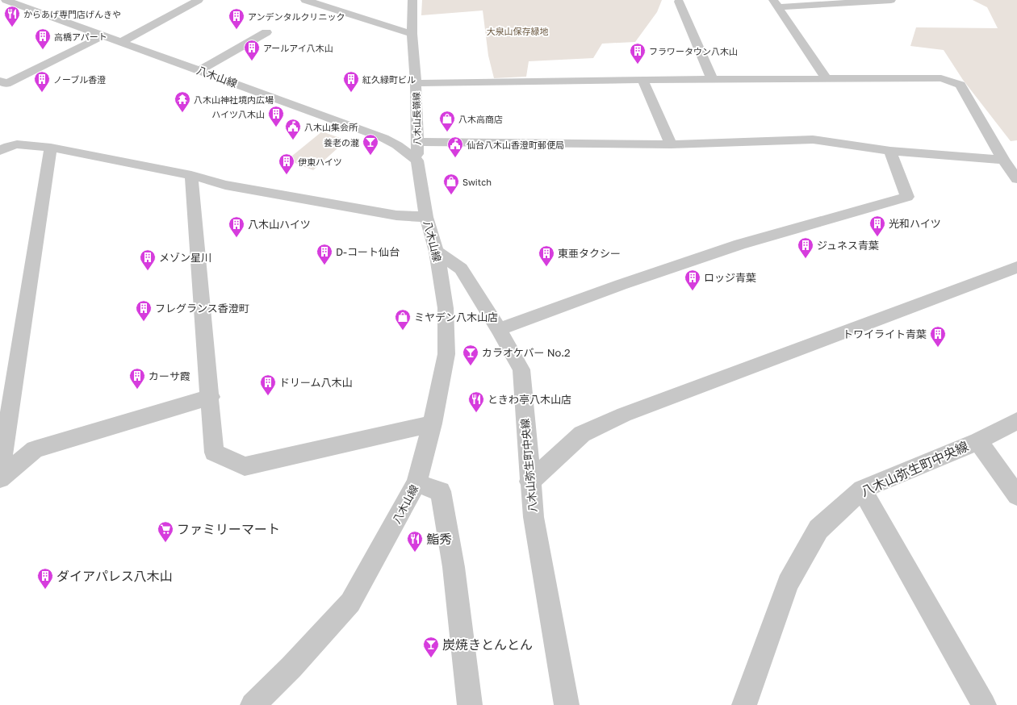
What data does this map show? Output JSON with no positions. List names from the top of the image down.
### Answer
{
  "streets": {
    "street": ["八木山線", "八木山長嶺線", "八木山弥生町中央線"]
  },
  "crossings": [
    ["八木山線", "八木山長嶺線"],
    ["八木山線", "八木山弥生町中央線"]
  ],
  "parks": ["大泉山保存緑地"],
  "places": {
    "restaurant": ["からあげ専門店げんきや", "ときわ亭八木山店", "鮨秀"],
    "building": [
      "アンデンタルクリニック",
      "高橋アパート",
      "アールアイ八木山",
      "フラワータウン八木山",
      "ノーブル香澄",
      "紅久緑町ビル",
      "ハイツ八木山",
      "伊東ハイツ",
      "光和ハイツ",
      "八木山ハイツ",
      "ジュネス青葉",
      "D-コート仙台",
      "東亜タクシー",
      "メゾン星川",
      "ロッジ青葉",
      "フレグランス香澄町",
      "トワイライト青葉",
      "カーサ霞",
      "ドリーム八木山",
      "ダイアパレス八木山"
    ],
    "temple": ["八木山神社境内広場"],
    "shop": ["八木高商店", "Switch", "ミヤデン八木山店"],
    "public building": ["八木山集会所", "仙台八木山香澄町郵便局"],
    "bar": ["養老の瀧", "カラオケバー No.2", "炭焼きとんとん"],
    "supermarket": ["ファミリーマート"]
  }
}
